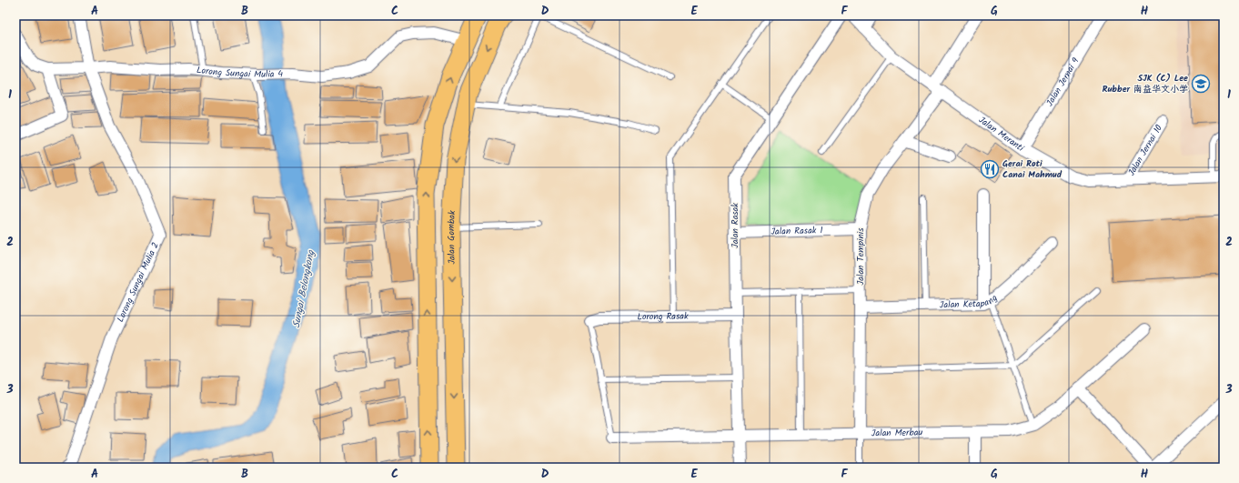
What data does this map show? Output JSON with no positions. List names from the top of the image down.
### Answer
{
  "streets": {
    "main road": ["Jalan Gombak"],
    "street": [
      "Lorong Sungai Mulia 4",
      "Jalan Jernai 9",
      "Jalan Meranti",
      "Jalan Jernai 10",
      "Jalan Rasak",
      "Jalan Rasak 1",
      "Jalan Tempinis",
      "Lorong Sungai Mulia 2",
      "Jalan Ketapang",
      "Lorong Rasak",
      "Jalan Merbau"
    ]
  },
  "crossings": [
    ["Lorong Sungai Mulia 4", "Lorong Sungai Mulia 2"],
    ["Jalan Jernai 9", "Jalan Meranti"],
    ["Jalan Meranti", "Jalan Jernai 10"],
    ["Jalan Meranti", "Jalan Tempinis"],
    ["Jalan Rasak", "Jalan Rasak 1"],
    ["Jalan Rasak", "Lorong Rasak"],
    ["Jalan Rasak", "Jalan Merbau"],
    ["Jalan Rasak 1", "Jalan Tempinis"],
    ["Jalan Tempinis", "Jalan Ketapang"],
    ["Jalan Tempinis", "Jalan Merbau"]
  ],
  "water": ["Sungai Belongkong"],
  "places": {
    "school or university": ["SJK (C) Lee Rubber 南益华文小学"],
    "restaurant": ["Gerai Roti Canai Mahmud"]
  },
  "grid": {
    "columns": [
      "A",
      "B",
      "C",
      "D",
      "E",
      "F",
      "G",
      "H"
    ],
    "rows": ["1", "2", "3"]
  }
}
